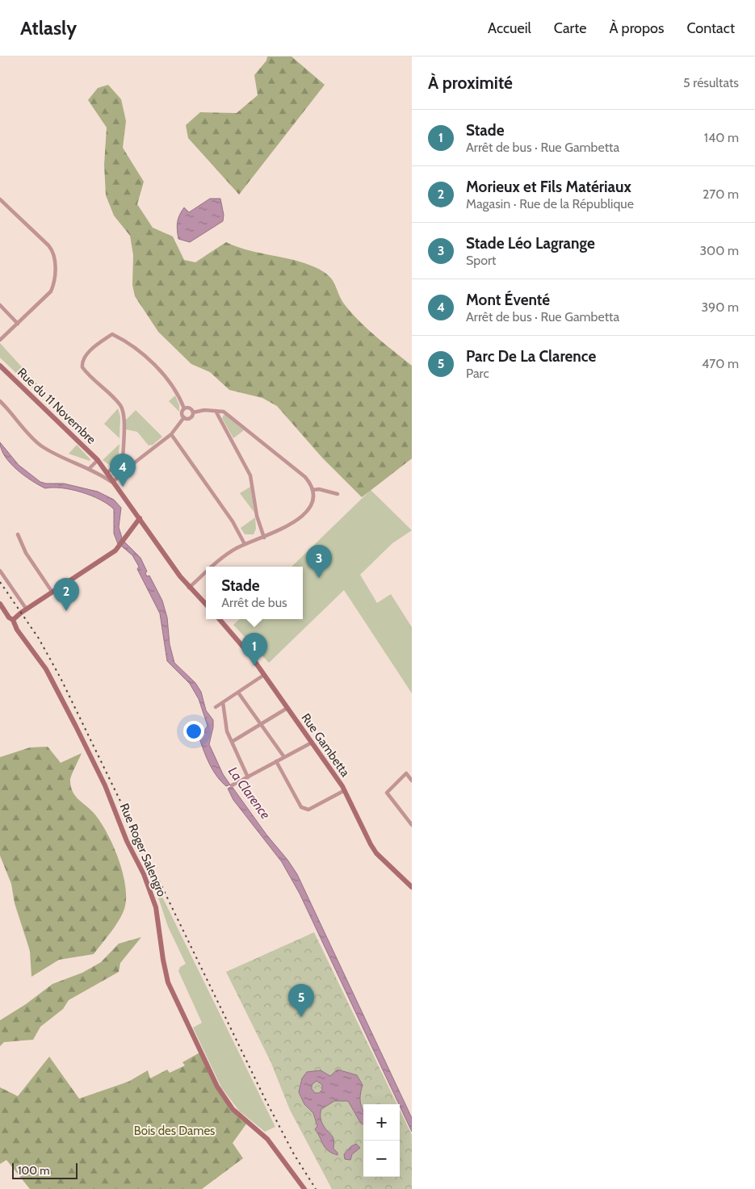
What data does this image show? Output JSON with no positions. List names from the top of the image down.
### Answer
{
  "streets": {
    "street": ["Rue du 11 Novembre", "Rue Gambetta", "Rue Roger Salengro"]
  },
  "water": ["La Clarence"],
  "parks": ["Bois des Dames"],
  "scale_bar": "100 m",
  "page": {
    "header": "Atlasly",
    "nav": [
      "Accueil",
      "Carte",
      "À propos",
      "Contact"
    ],
    "heading": ["À proximité", "5 résultats"],
    "list": [
      {
        "mark": "1",
        "name": "Stade",
        "note": "Arrêt de bus · Rue Gambetta",
        "value": "140 m"
      },
      {
        "mark": "2",
        "name": "Morieux et Fils Matériaux",
        "note": "Magasin · Rue de la République",
        "value": "270 m"
      },
      {
        "mark": "3",
        "name": "Stade Léo Lagrange",
        "note": "Sport",
        "value": "300 m"
      },
      {
        "mark": "4",
        "name": "Mont Éventé",
        "note": "Arrêt de bus · Rue Gambetta",
        "value": "390 m"
      },
      {
        "mark": "5",
        "name": "Parc De La Clarence",
        "note": "Parc",
        "value": "470 m"
      }
    ],
    "pins": [
      "4",
      "3",
      "2",
      "1",
      "5"
    ],
    "popup": ["Stade", "Arrêt de bus"],
    "map_buttons": ["+", "−"],
    "scale": "100 m"
  }
}
